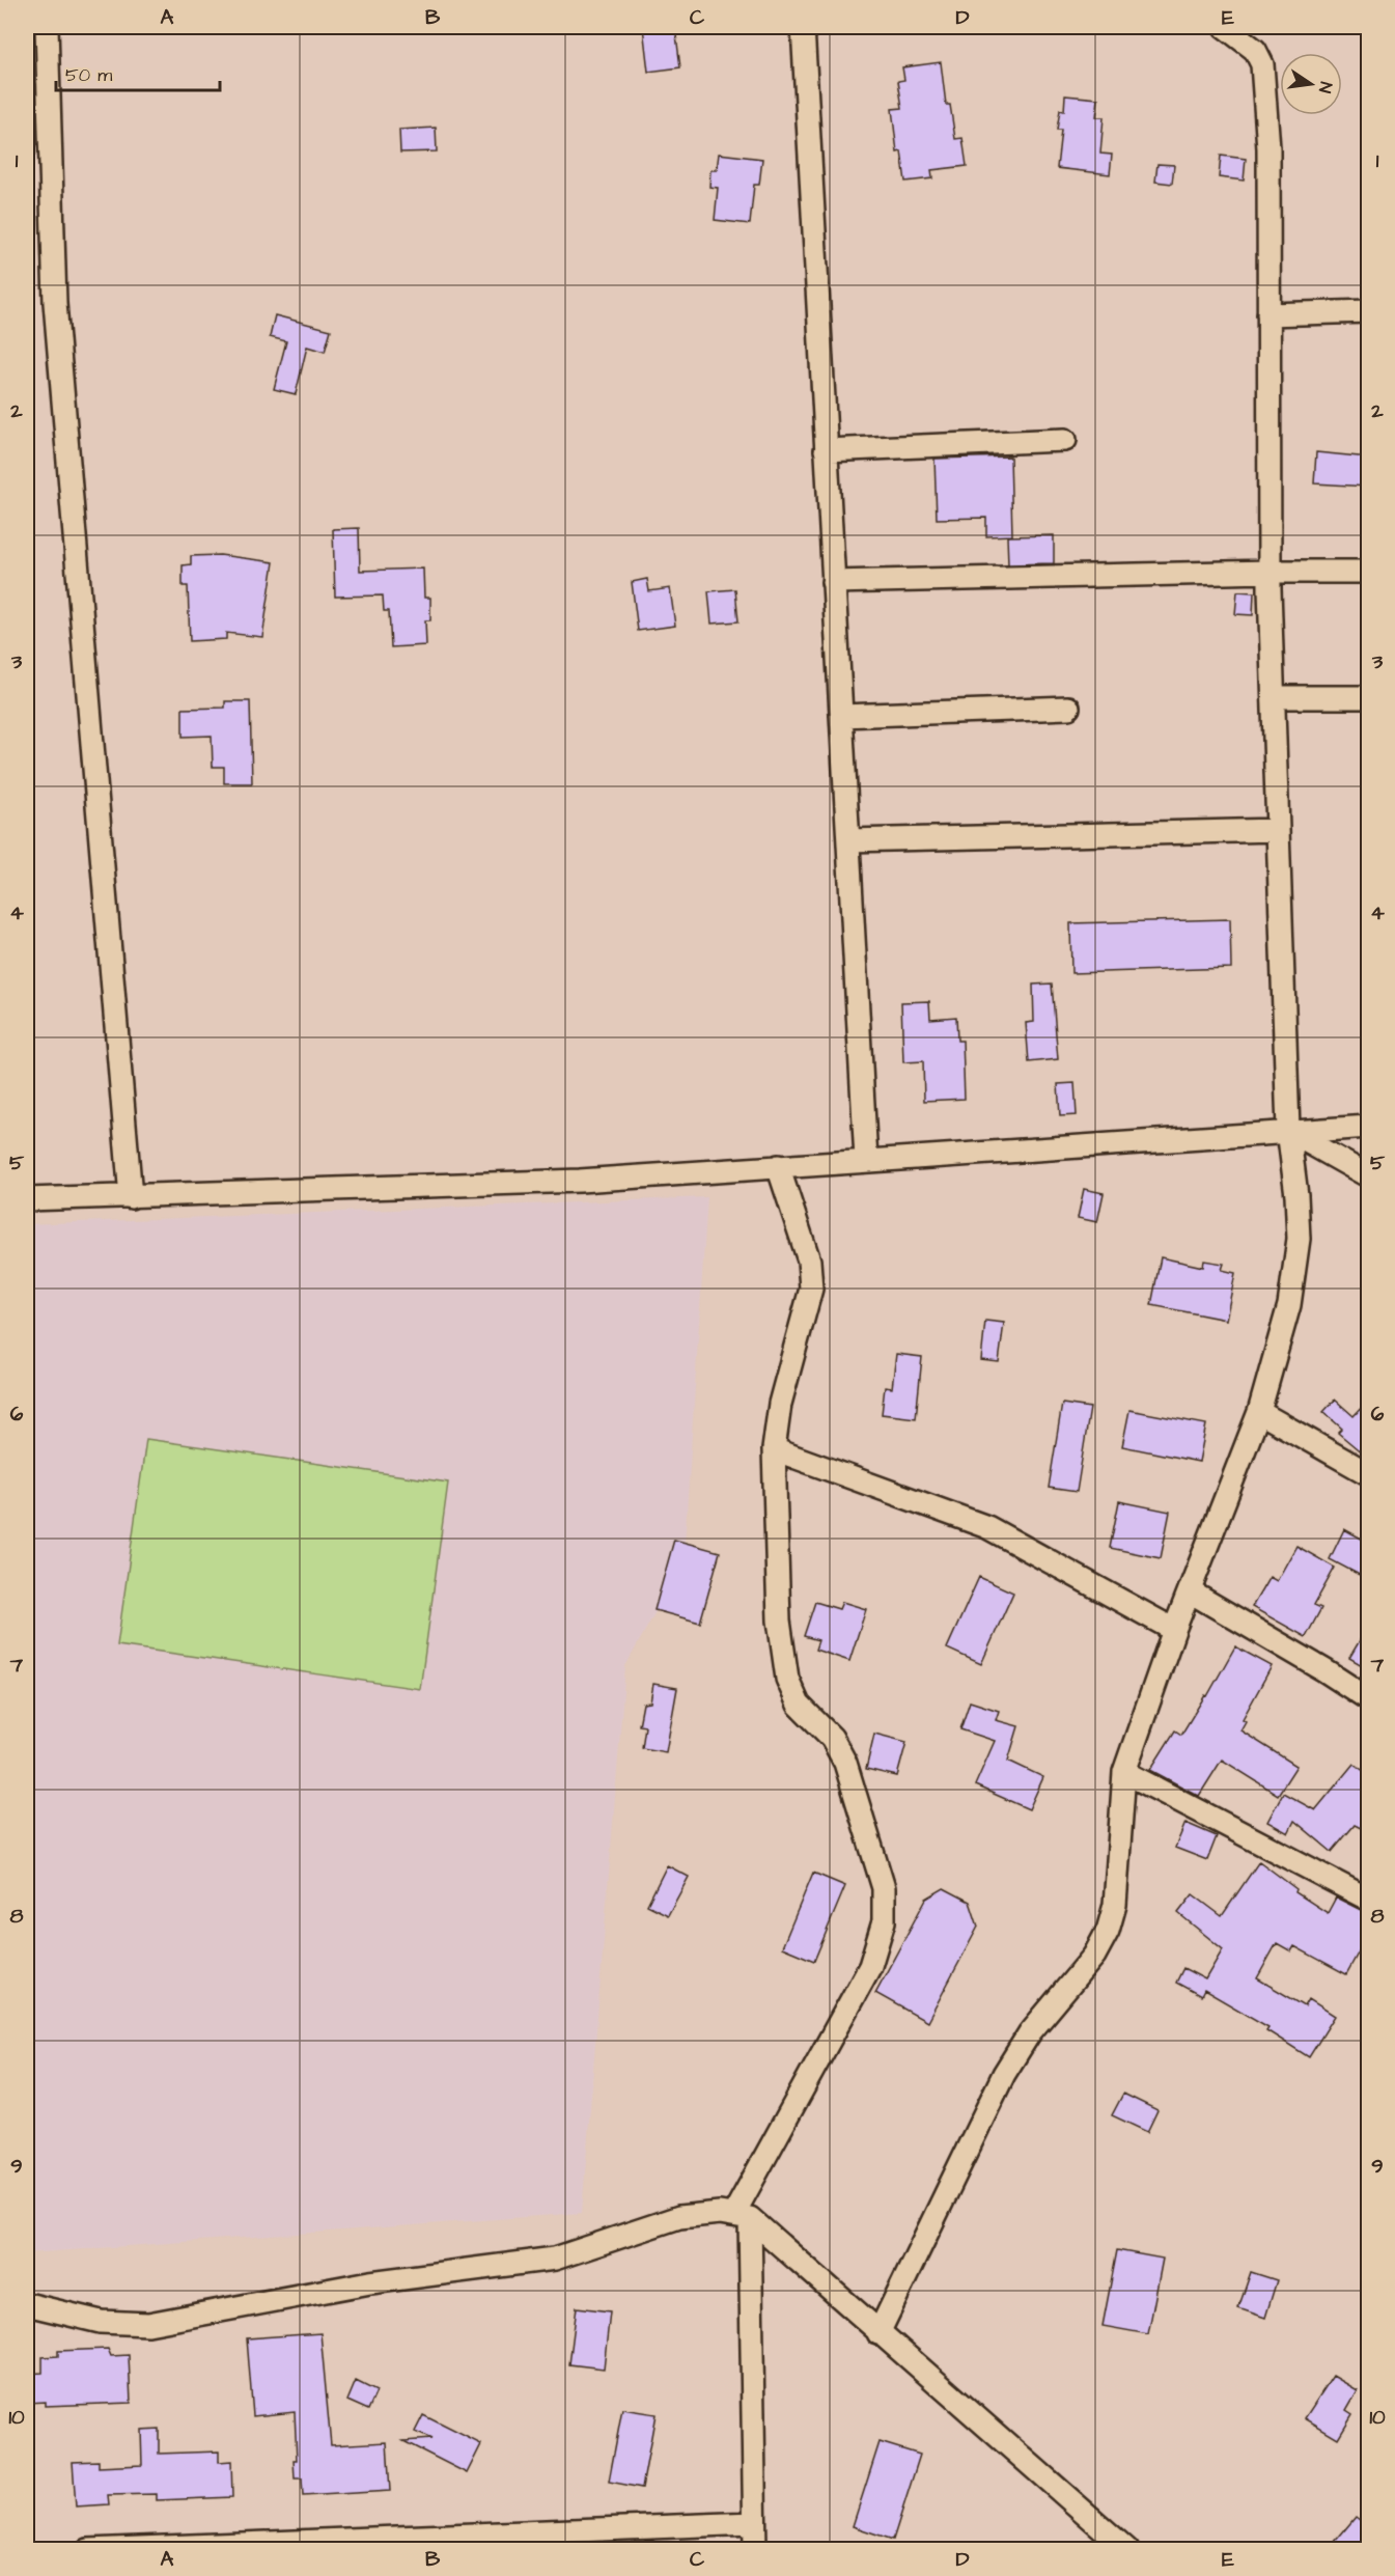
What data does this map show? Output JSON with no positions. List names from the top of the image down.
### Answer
{
  "scale_bar": "50 m",
  "north": "right",
  "grid": {
    "columns": [
      "A",
      "B",
      "C",
      "D",
      "E"
    ],
    "rows": [
      "1",
      "2",
      "3",
      "4",
      "5",
      "6",
      "7",
      "8",
      "9",
      "10"
    ]
  }
}
